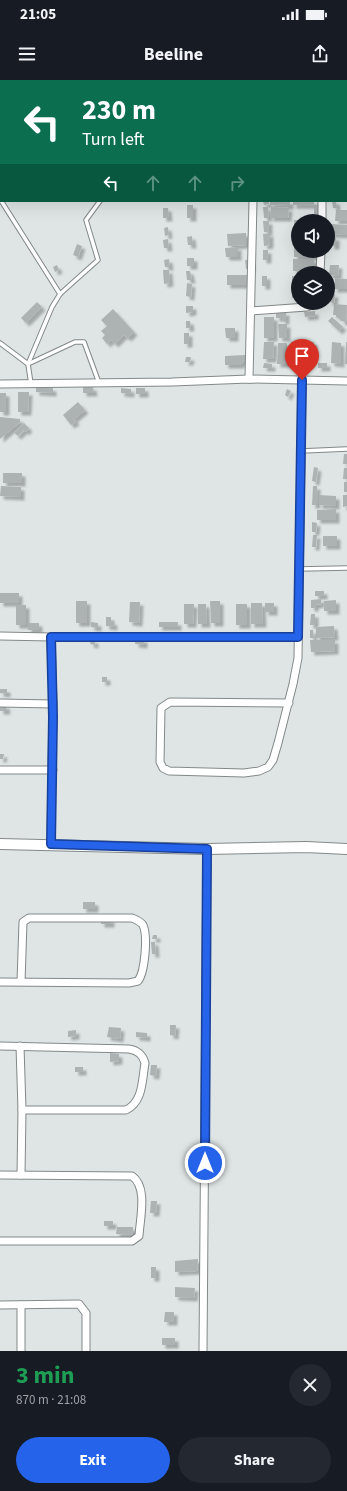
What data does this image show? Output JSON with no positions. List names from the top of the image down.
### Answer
{
  "page": {
    "status": "21:05",
    "header": "Beeline",
    "turn": ["230 m", "Turn left"],
    "heading": ["3 min", "870 m · 21:08"],
    "buttons": ["Exit", "Share"]
  }
}
